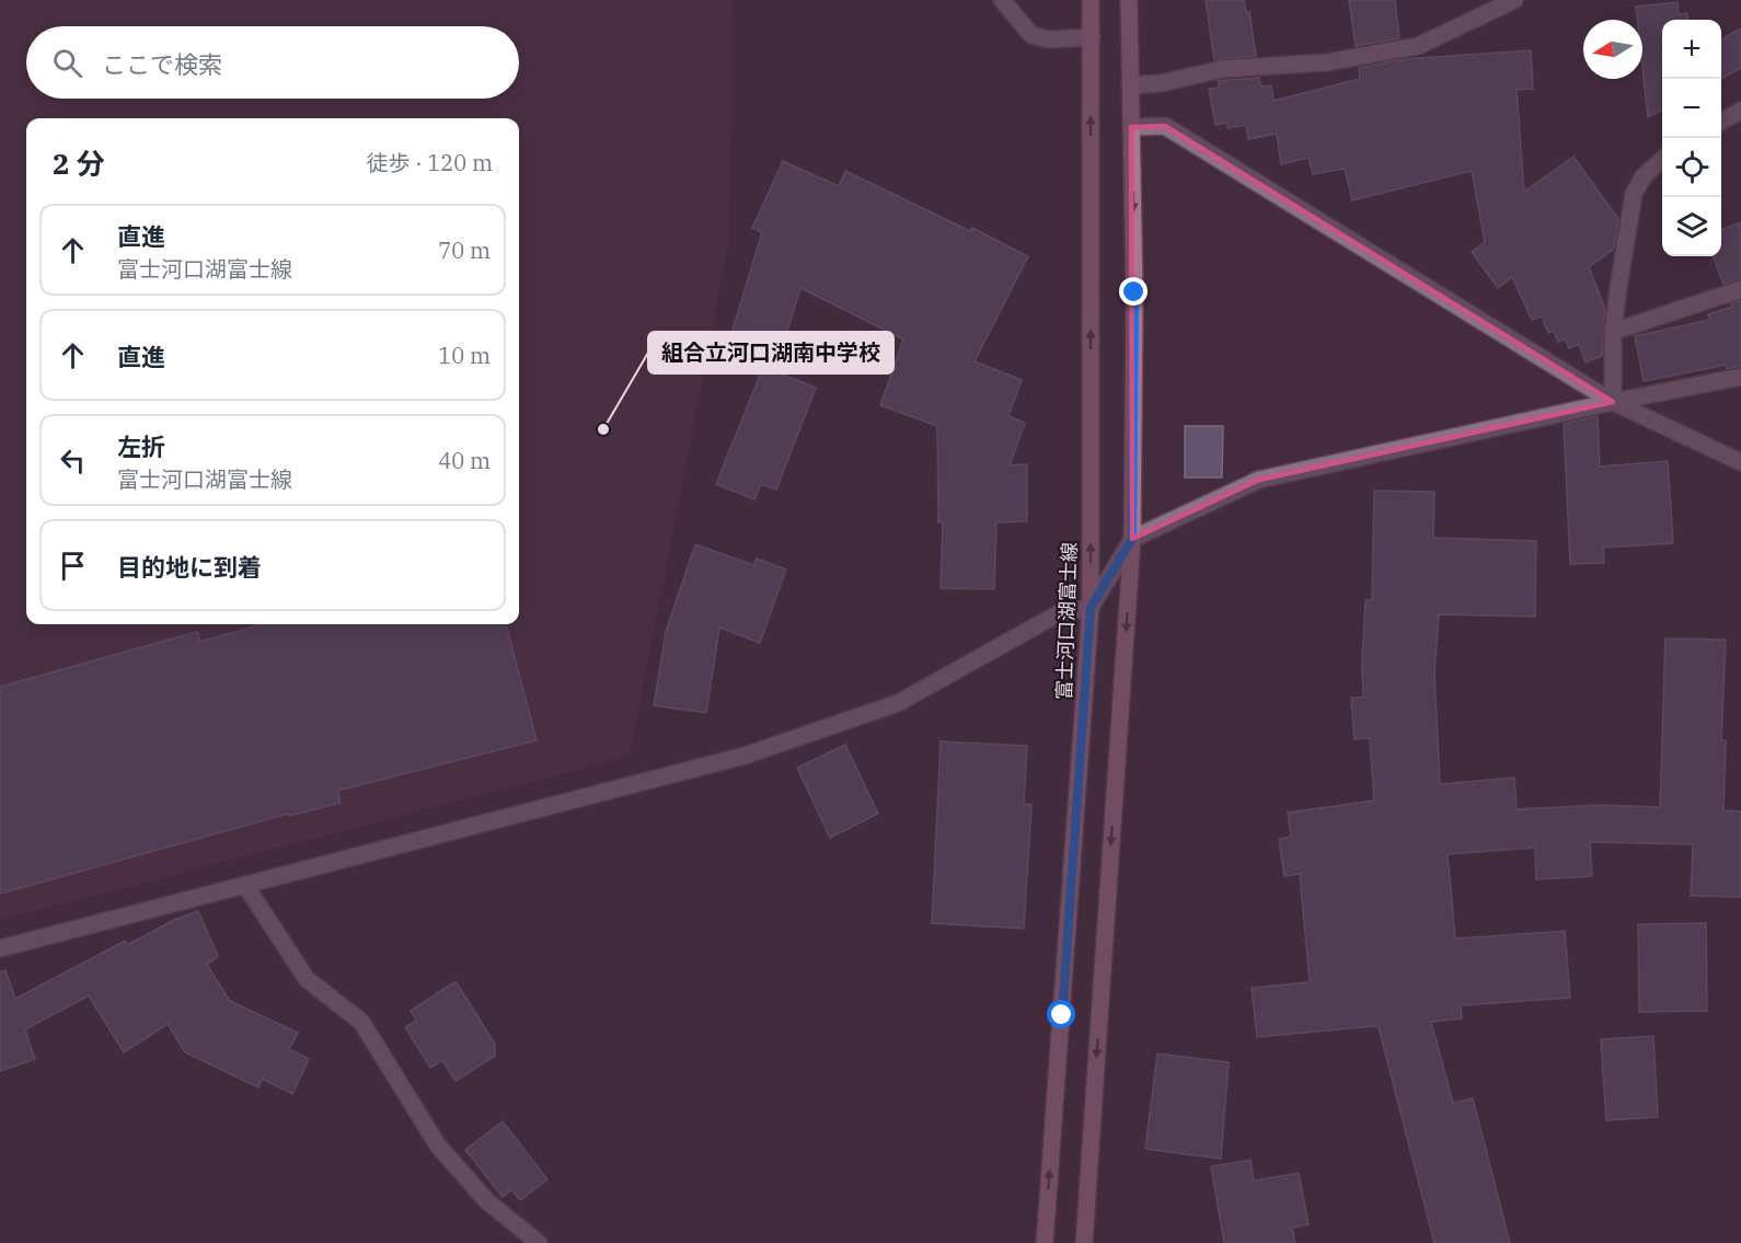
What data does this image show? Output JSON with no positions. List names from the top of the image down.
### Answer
{
  "streets": {
    "main road": ["富士河口湖富士線"]
  },
  "places": ["組合立河口湖南中学校"],
  "north": "left",
  "page": {
    "map_buttons": ["+", "−"],
    "search": "ここで検索",
    "heading": ["2 分", "徒歩 · 120 m"],
    "list": [
      ["直進", "富士河口湖富士線", "70 m"],
      ["直進", "10 m"],
      ["左折", "富士河口湖富士線", "40 m"],
      "目的地に到着"
    ]
  }
}
